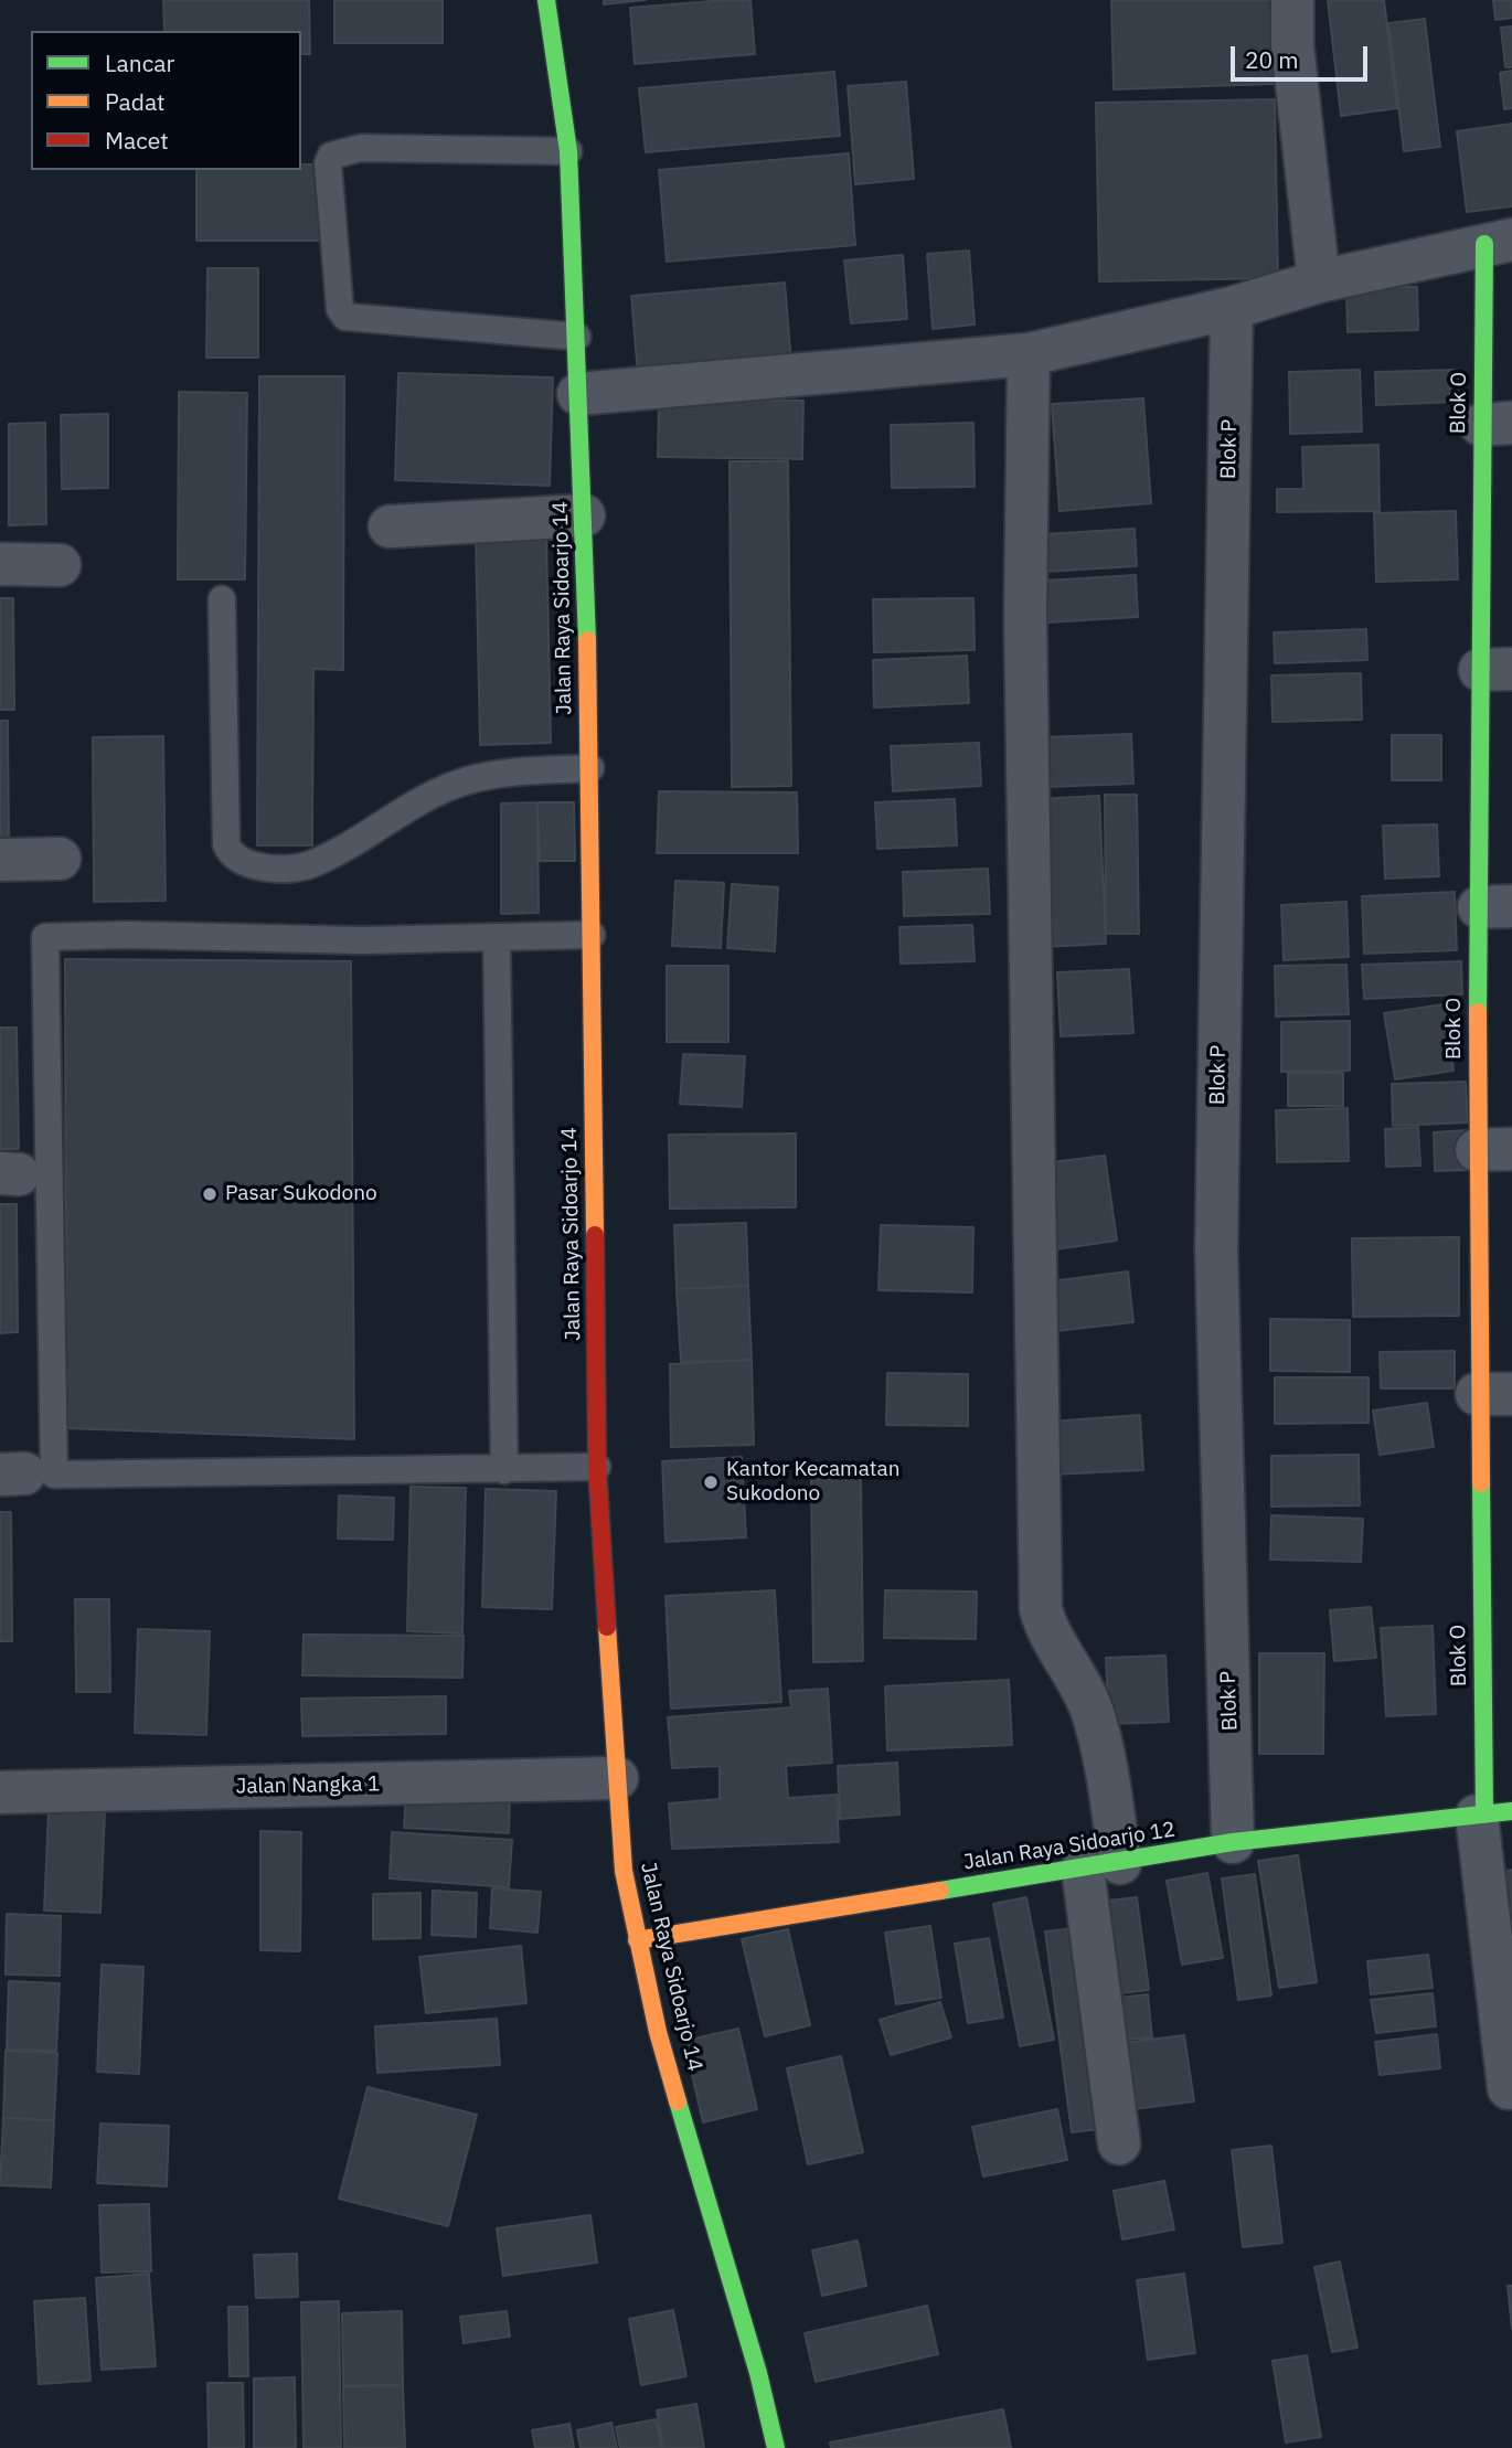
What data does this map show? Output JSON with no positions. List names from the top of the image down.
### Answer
{
  "streets": {
    "main road": ["Blok O", "Jalan Raya Sidoarjo 14", "Jalan Raya Sidoarjo 12"],
    "street": ["Blok P", "Jalan Nangka 1"]
  },
  "crossings": [
    ["Blok O", "Jalan Raya Sidoarjo 12"],
    ["Blok P", "Jalan Raya Sidoarjo 12"],
    ["Jalan Raya Sidoarjo 14", "Jalan Nangka 1"],
    ["Jalan Raya Sidoarjo 14", "Jalan Raya Sidoarjo 12"]
  ],
  "places": ["Pasar Sukodono", "Kantor Kecamatan Sukodono"],
  "legend": ["Lancar", "Padat", "Macet"],
  "scale_bar": "20 m"
}
